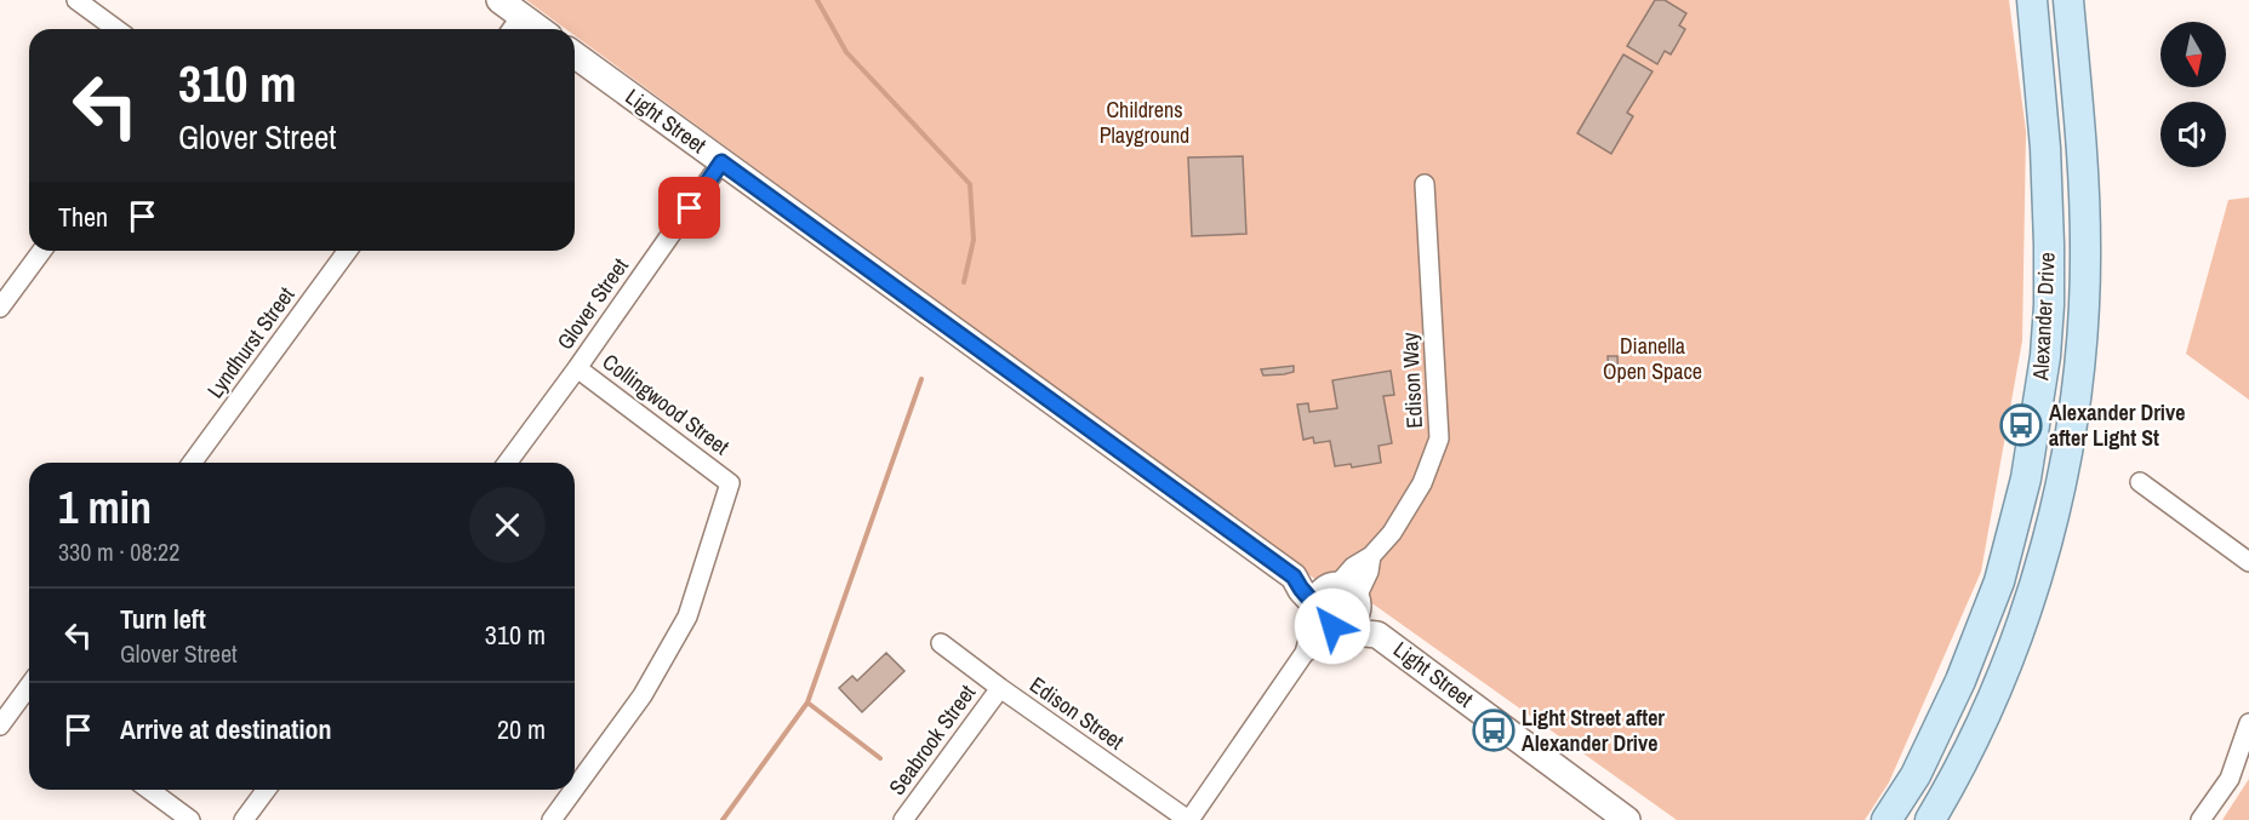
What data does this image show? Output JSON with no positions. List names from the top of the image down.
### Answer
{
  "streets": {
    "main road": ["Alexander Drive"],
    "street": [
      "Light Street",
      "Glover Street",
      "Lyndhurst Street",
      "Edison Way",
      "Collingwood Street",
      "Edison Street",
      "Seabrook Street"
    ]
  },
  "crossings": [
    ["Light Street", "Glover Street"],
    ["Light Street", "Edison Way"],
    ["Glover Street", "Collingwood Street"],
    ["Edison Street", "Seabrook Street"]
  ],
  "parks": ["Childrens Playground", "Dianella Open Space"],
  "places": {
    "bus stop": ["Alexander Drive after Light St", "Light Street after Alexander Drive"]
  },
  "north": "bottom",
  "page": {
    "turn": ["310 m", "Glover Street"],
    "then": "Then",
    "heading": ["1 min", "330 m · 08:22"],
    "list": [
      {
        "name": "Turn left",
        "note": "Glover Street",
        "value": "310 m"
      },
      {
        "name": "Arrive at destination",
        "value": "20 m"
      }
    ]
  }
}
